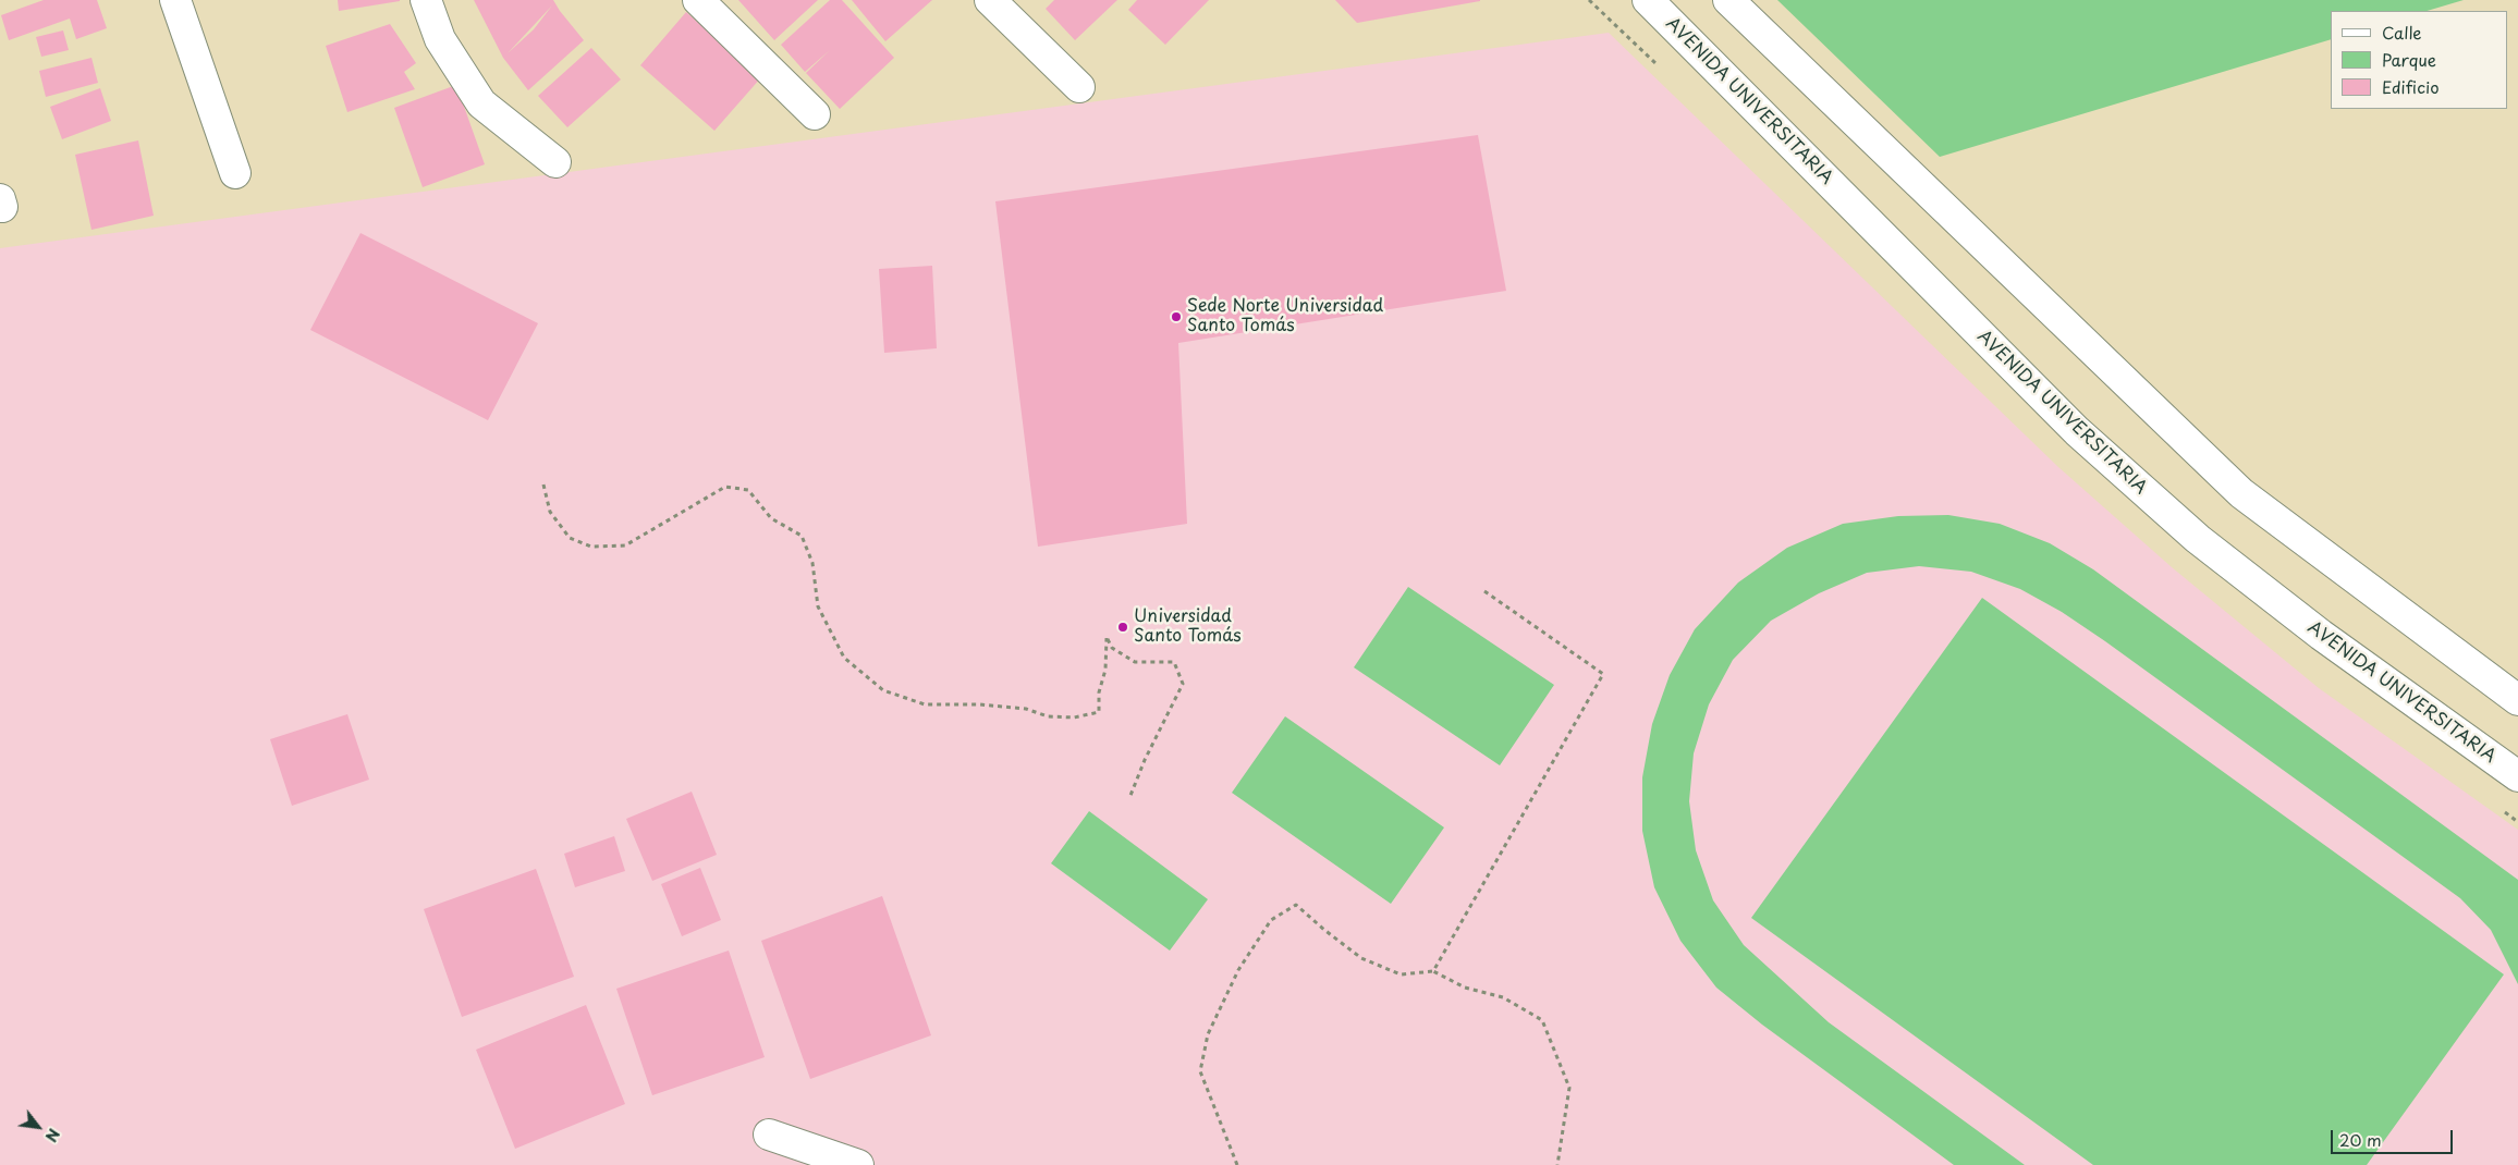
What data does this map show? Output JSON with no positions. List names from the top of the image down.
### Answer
{
  "streets": {
    "main road": ["AVENIDA UNIVERSITARIA"]
  },
  "places": ["Sede Norte Universidad Santo Tomás", "Universidad Santo Tomás"],
  "legend": ["Calle", "Parque", "Edificio"],
  "scale_bar": "20 m",
  "north": "bottom right"
}
